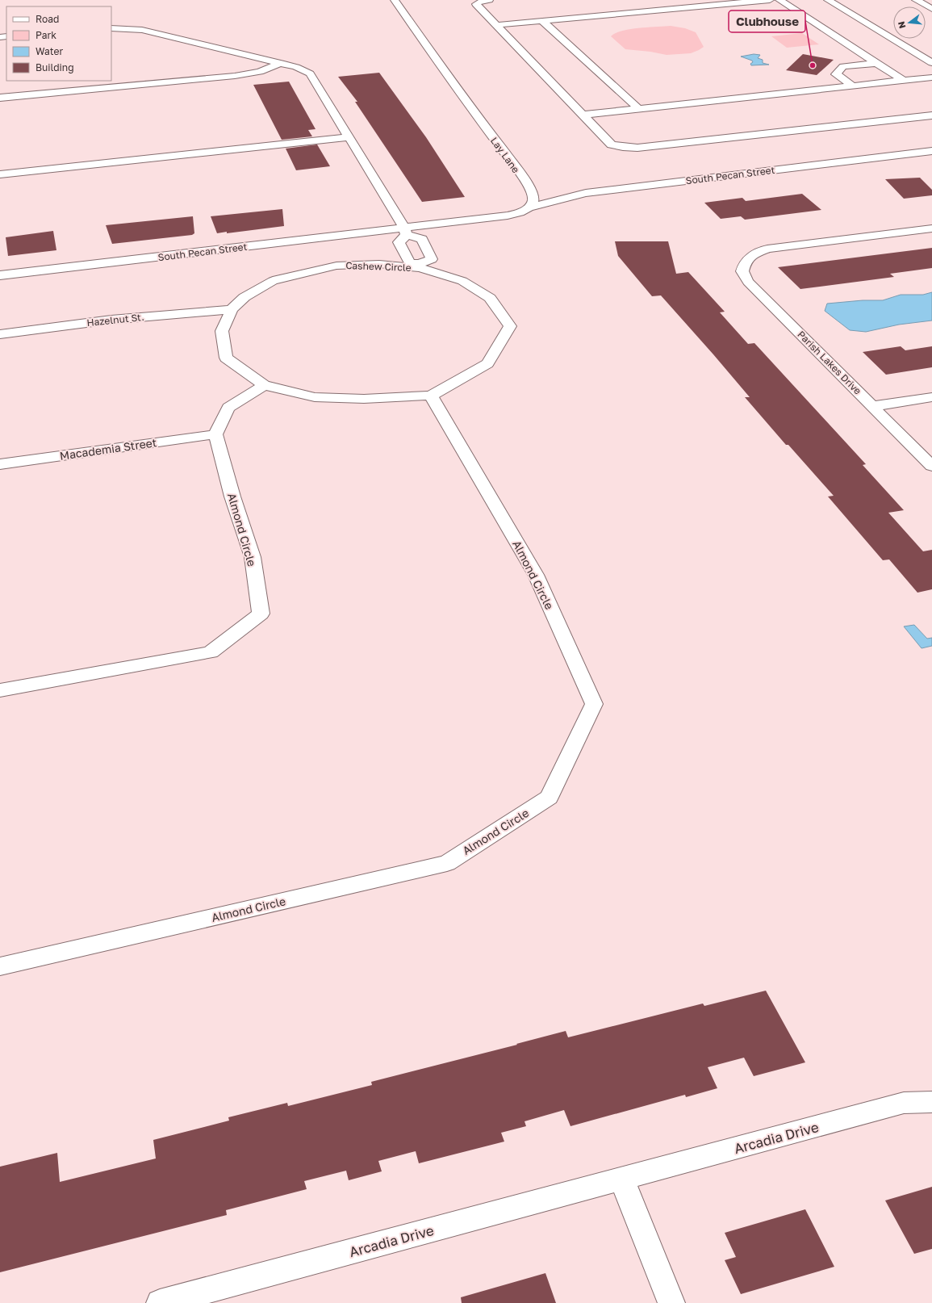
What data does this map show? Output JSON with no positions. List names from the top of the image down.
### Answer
{
  "streets": {
    "street": [
      "Lay Lane",
      "South Pecan Street",
      "Cashew Circle",
      "Hazelnut St.",
      "Parish Lakes Drive",
      "Macademia Street",
      "Almond Circle",
      "Arcadia Drive"
    ]
  },
  "crossings": [
    ["Lay Lane", "South Pecan Street"],
    ["Cashew Circle", "Hazelnut St."],
    ["Cashew Circle", "Almond Circle"],
    ["Macademia Street", "Almond Circle"]
  ],
  "places": ["Clubhouse"],
  "legend": [
    "Road",
    "Park",
    "Water",
    "Building"
  ],
  "north": "left"
}
